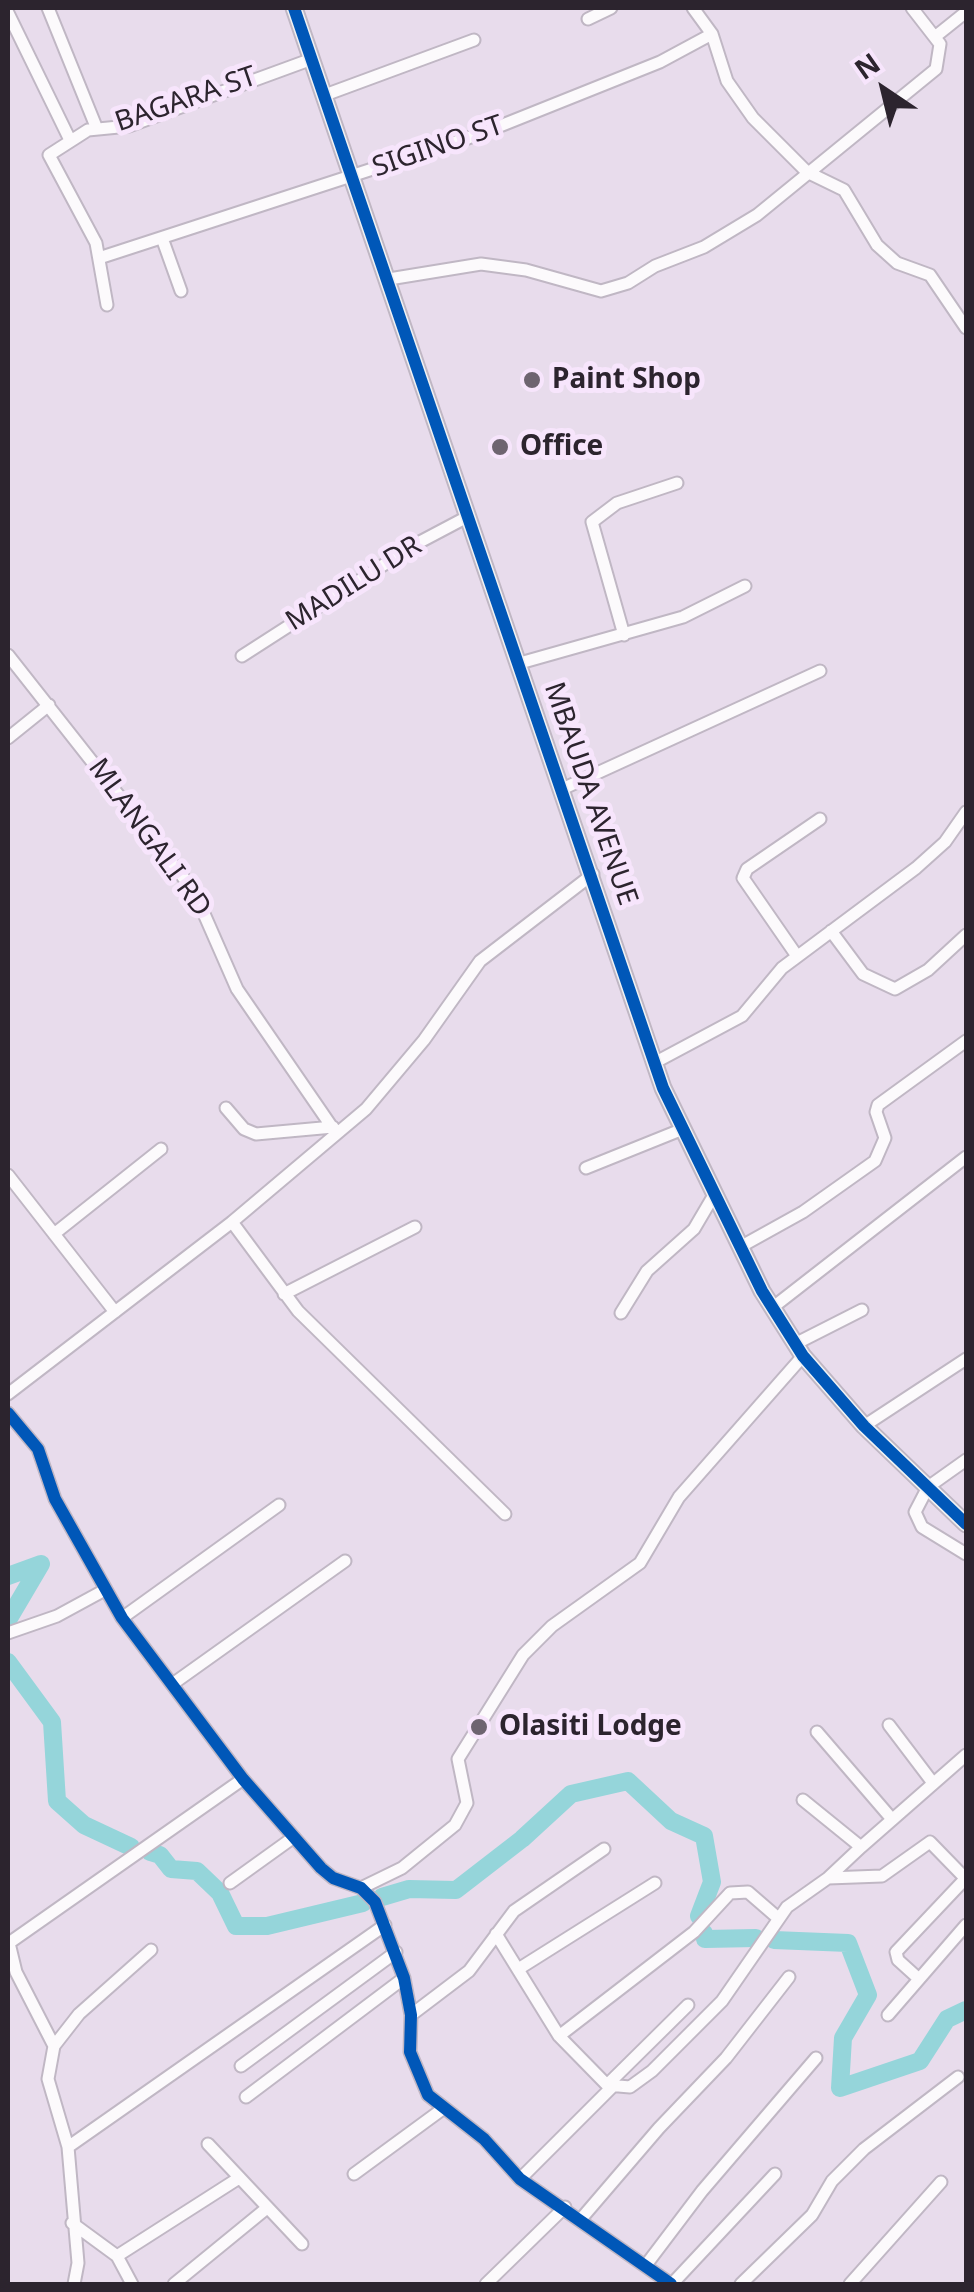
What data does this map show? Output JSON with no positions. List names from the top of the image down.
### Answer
{
  "streets": {
    "street": [
      "BAGARA ST",
      "SIGINO ST",
      "MADILU DR",
      "MBAUDA AVENUE",
      "MLANGALI RD"
    ]
  },
  "crossings": [
    ["BAGARA ST", "MBAUDA AVENUE"],
    ["SIGINO ST", "MBAUDA AVENUE"],
    ["MADILU DR", "MBAUDA AVENUE"]
  ],
  "places": ["Paint Shop", "Office", "Olasiti Lodge"],
  "north": "top left"
}
